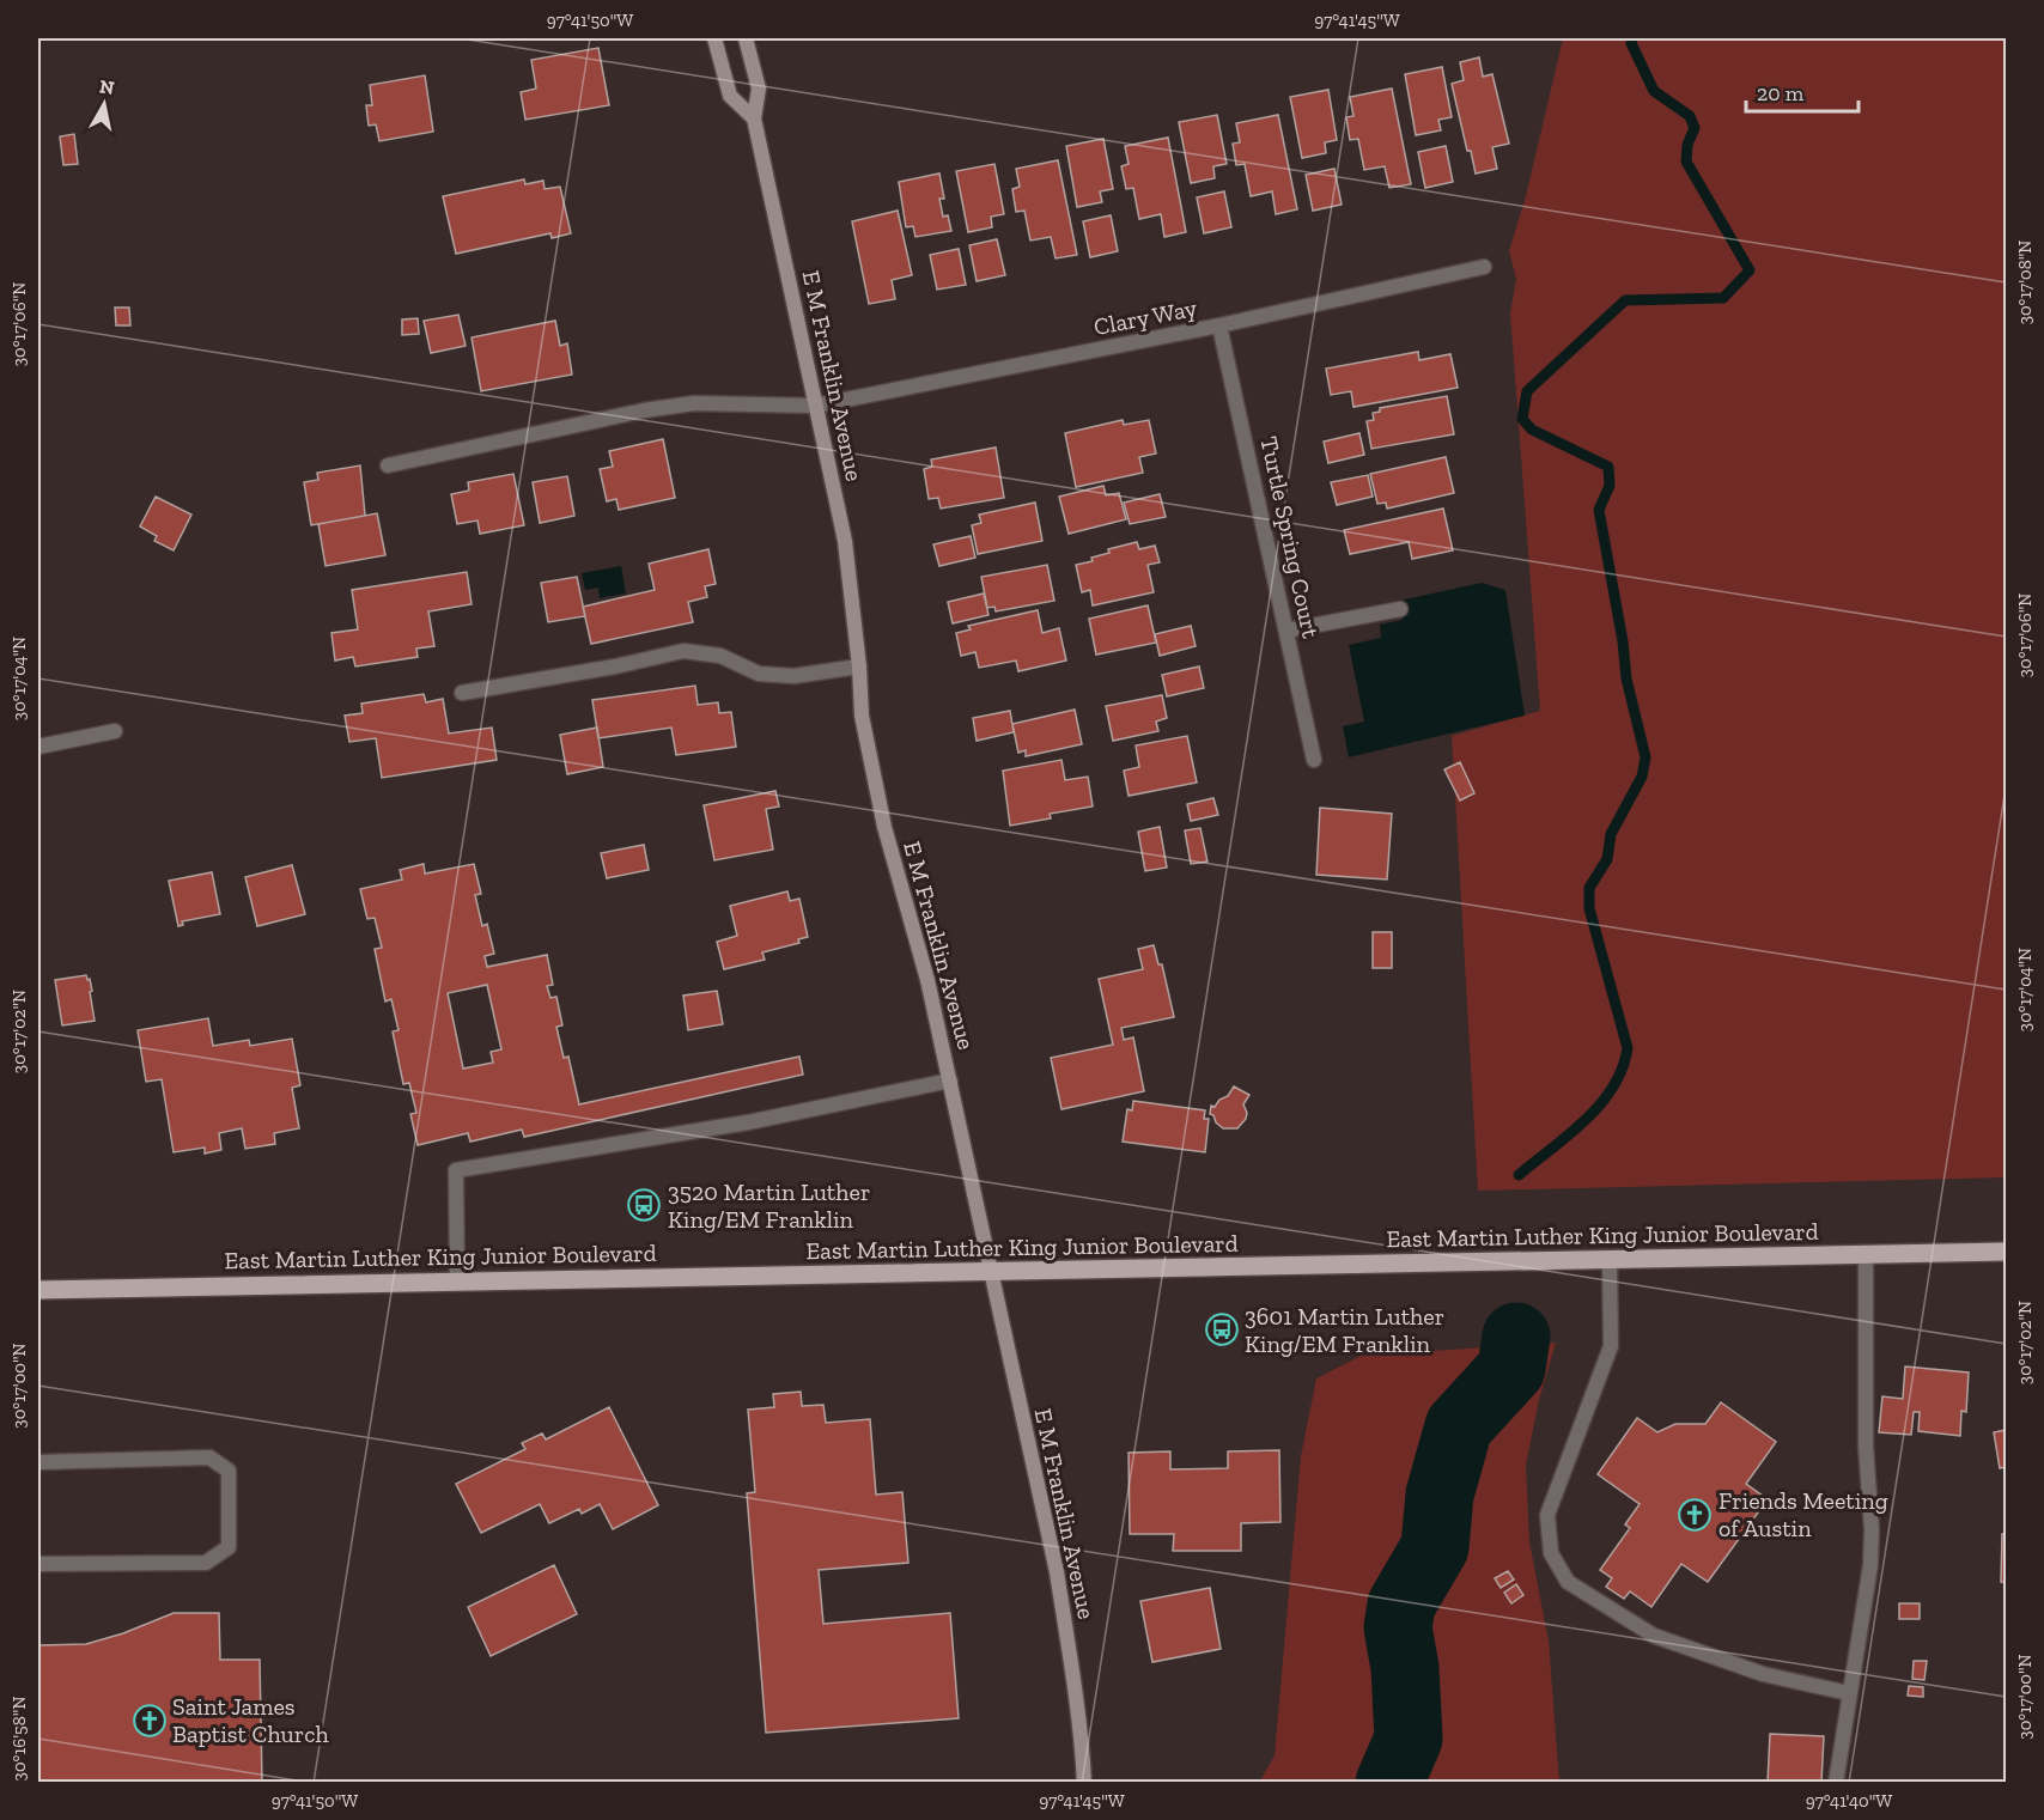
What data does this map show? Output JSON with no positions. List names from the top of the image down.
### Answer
{
  "streets": {
    "main road": ["East Martin Luther King Junior Boulevard"],
    "street": ["Clary Way", "E M Franklin Avenue", "Turtle Spring Court"]
  },
  "crossings": [
    ["Clary Way", "E M Franklin Avenue"],
    ["Clary Way", "Turtle Spring Court"],
    ["E M Franklin Avenue", "East Martin Luther King Junior Boulevard"]
  ],
  "places": {
    "bus stop": ["3520 Martin Luther King/EM Franklin", "3601 Martin Luther King/EM Franklin"],
    "church": ["Friends Meeting of Austin", "Saint James Baptist Church"]
  },
  "scale_bar": "20 m",
  "north": "top",
  "coordinates": [
    "97°41'50\"W",
    "97°41'45\"W",
    "30°17'08\"N",
    "30°17'06\"N",
    "30°17'04\"N",
    "30°17'02\"N",
    "30°17'00\"N",
    "30°16'58\"N",
    "97°41'40\"W"
  ]
}
